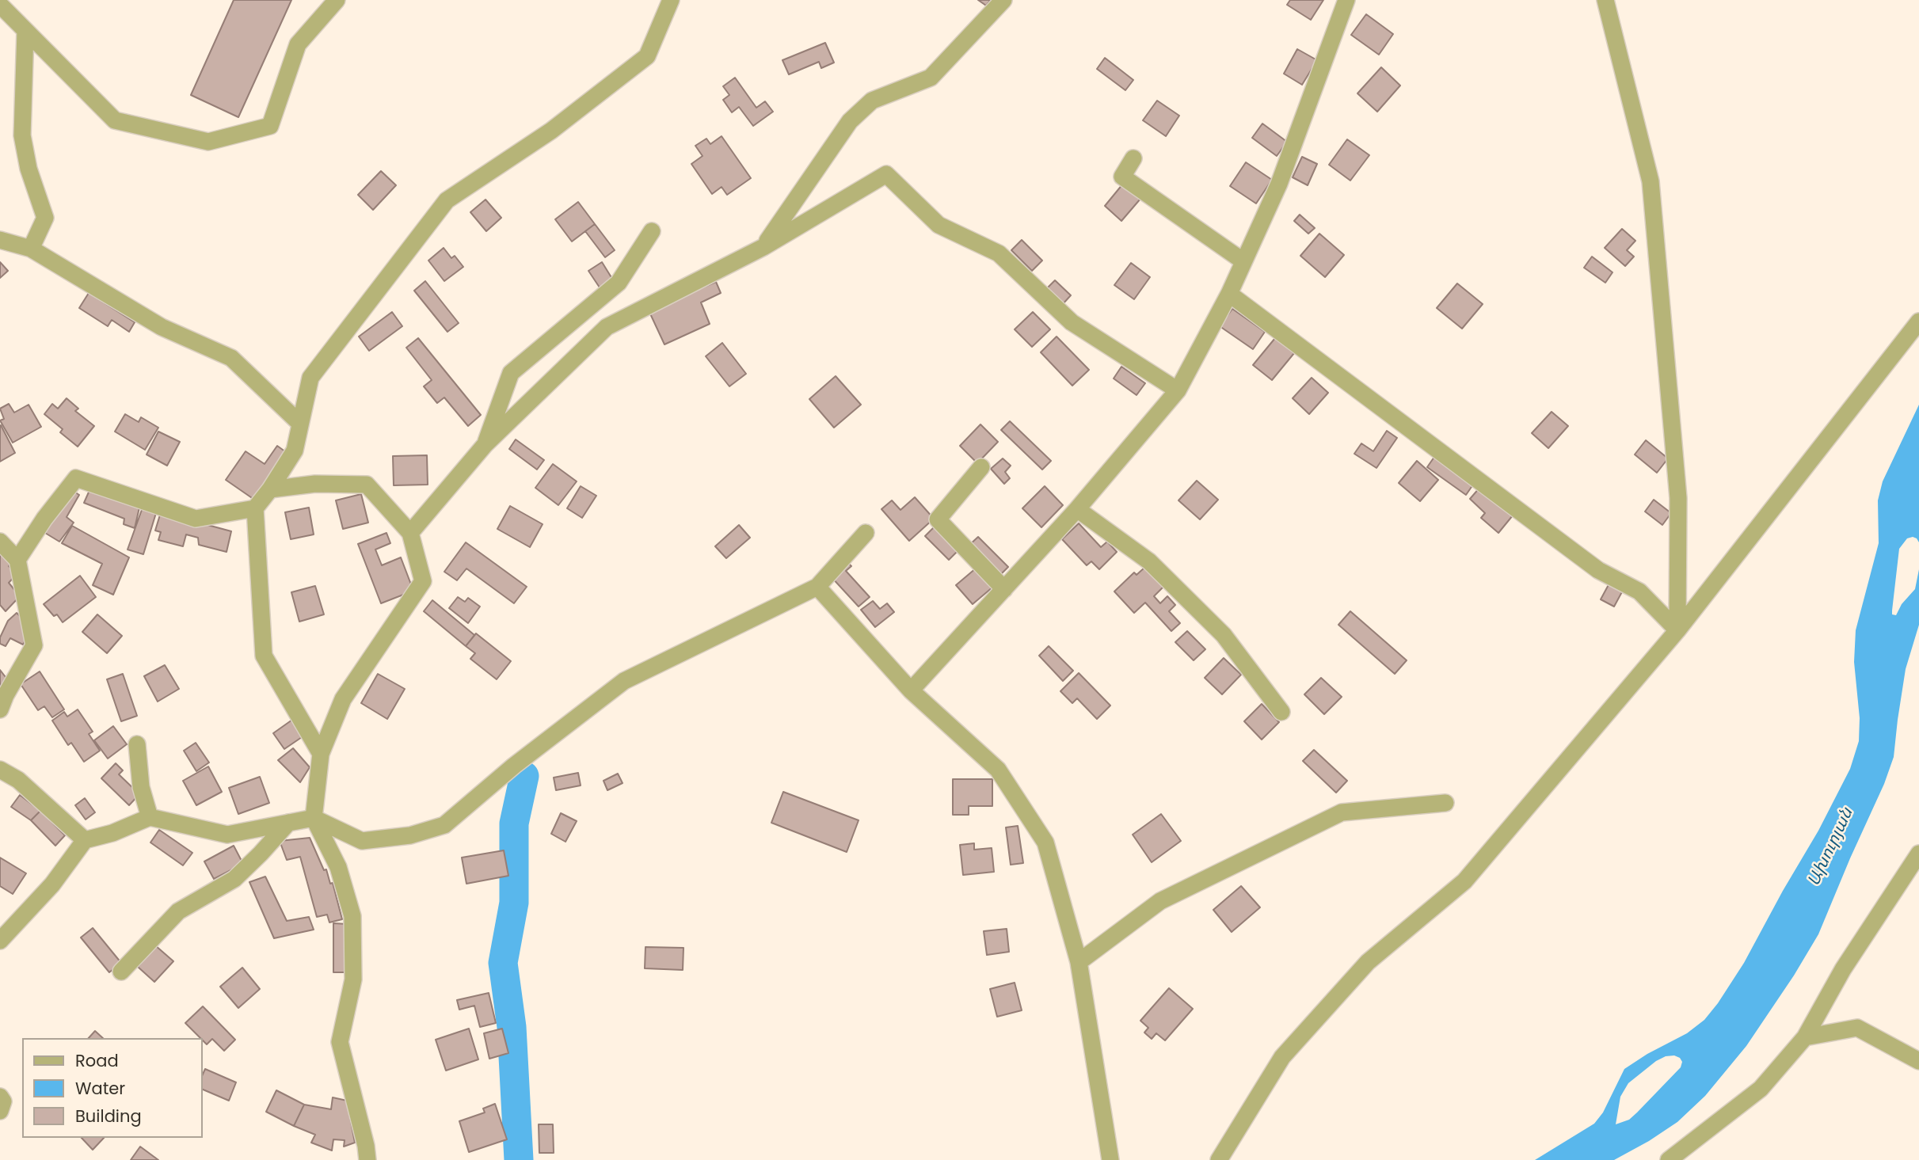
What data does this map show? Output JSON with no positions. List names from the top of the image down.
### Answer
{
  "water": ["Ախուրյան"],
  "legend": ["Road", "Water", "Building"]
}
